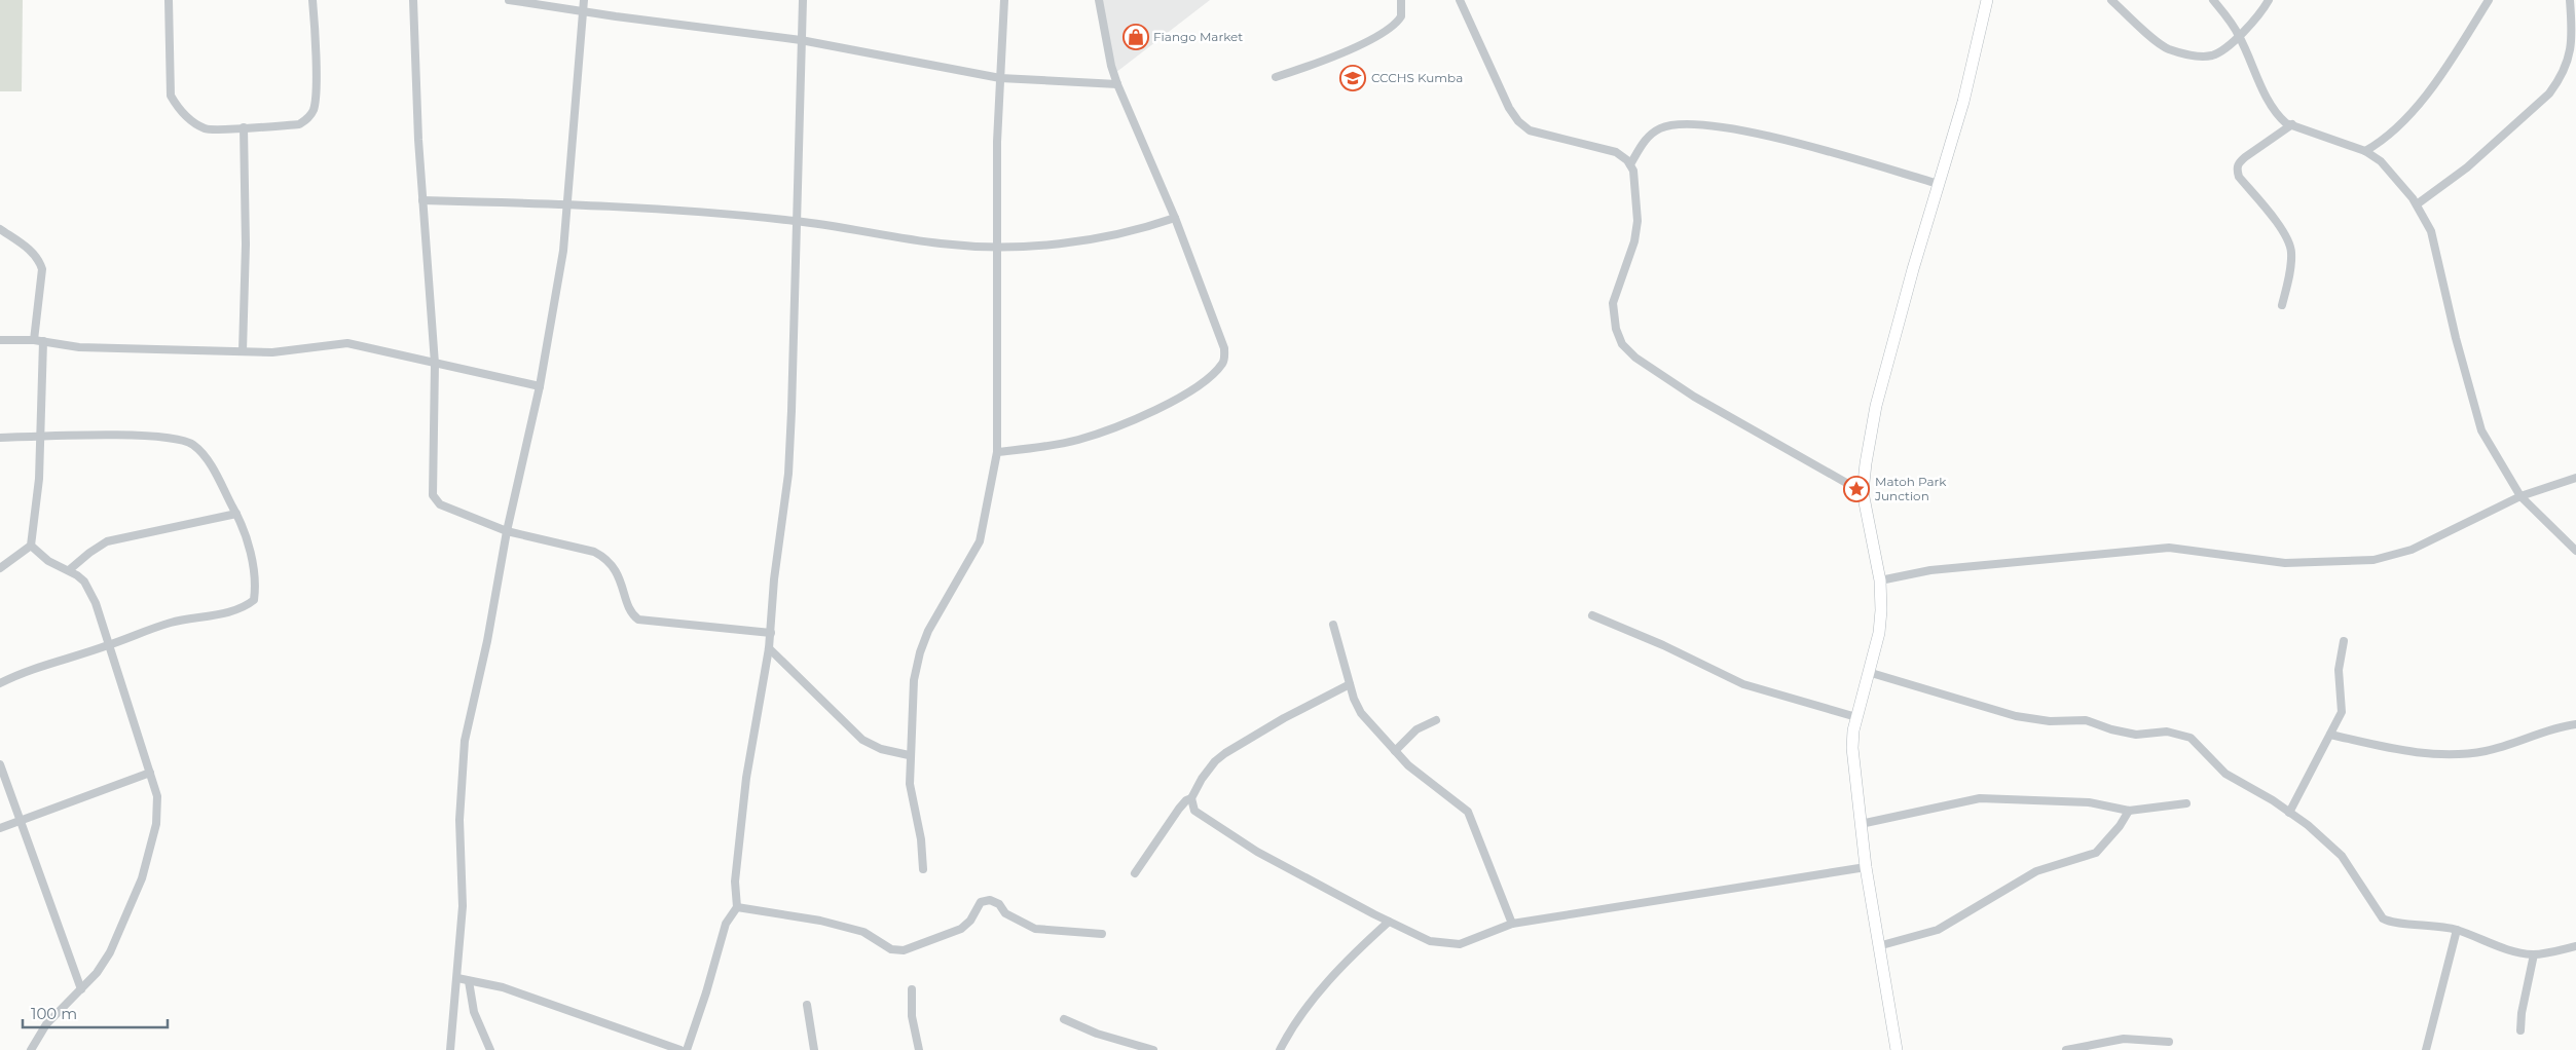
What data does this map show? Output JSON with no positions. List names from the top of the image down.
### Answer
{
  "places": {
    "shop": ["Fiango Market"],
    "school or university": ["CCCHS Kumba"],
    "place": ["Matoh Park Junction"]
  },
  "scale_bar": "100 m"
}
